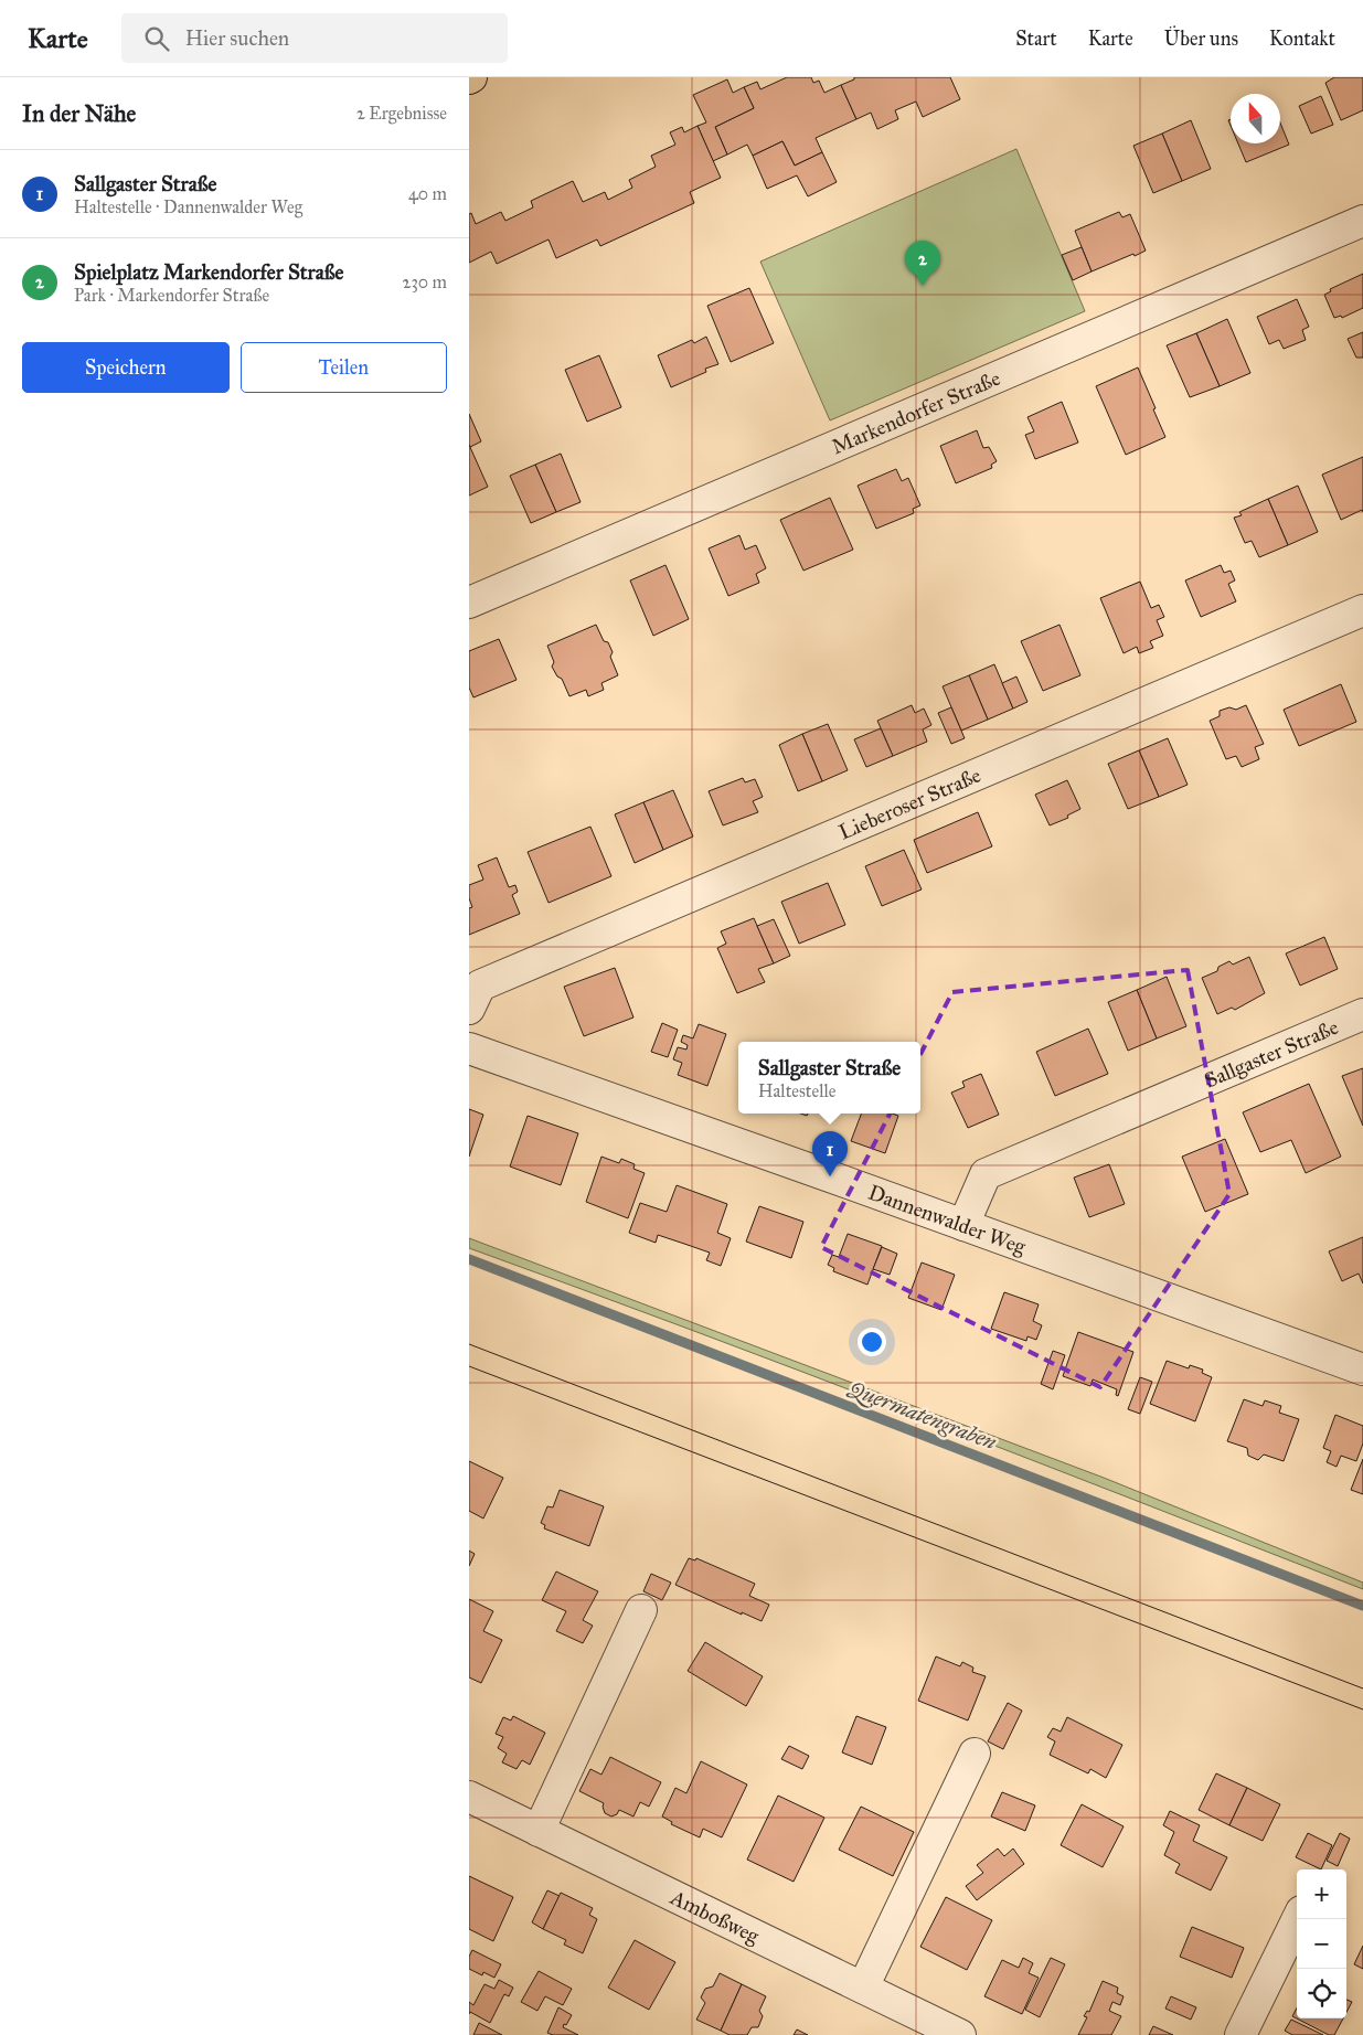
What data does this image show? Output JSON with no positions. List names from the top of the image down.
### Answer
{
  "streets": {
    "street": [
      "Markendorfer Straße",
      "Lieberoser Straße",
      "Sallgaster Straße",
      "Dannenwalder Weg",
      "Amboßweg"
    ]
  },
  "crossings": [
    ["Sallgaster Straße", "Dannenwalder Weg"]
  ],
  "water": ["Quermatengraben"],
  "north": "top",
  "page": {
    "header": "Karte",
    "search": "Hier suchen",
    "nav": [
      "Start",
      "Karte",
      "Über uns",
      "Kontakt"
    ],
    "heading": ["In der Nähe", "2 Ergebnisse"],
    "list": [
      {
        "mark": "1",
        "name": "Sallgaster Straße",
        "note": "Haltestelle · Dannenwalder Weg",
        "value": "40 m"
      },
      {
        "mark": "2",
        "name": "Spielplatz Markendorfer Straße",
        "note": "Park · Markendorfer Straße",
        "value": "230 m"
      }
    ],
    "pins": ["2", "1"],
    "buttons": ["Speichern", "Teilen"],
    "popup": ["Sallgaster Straße", "Haltestelle"],
    "map_buttons": ["+", "−"]
  }
}
